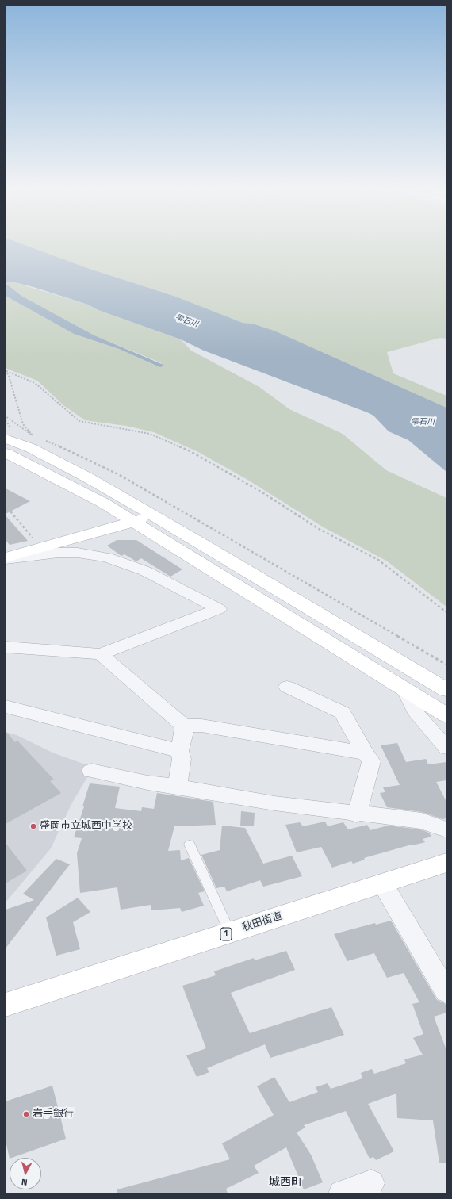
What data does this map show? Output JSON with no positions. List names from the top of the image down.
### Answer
{
  "streets": {
    "street": ["秋田街道", "1"]
  },
  "districts": ["城西町"],
  "water": ["雫石川"],
  "places": ["盛岡市立城西中学校", "岩手銀行"],
  "north": "bottom"
}
